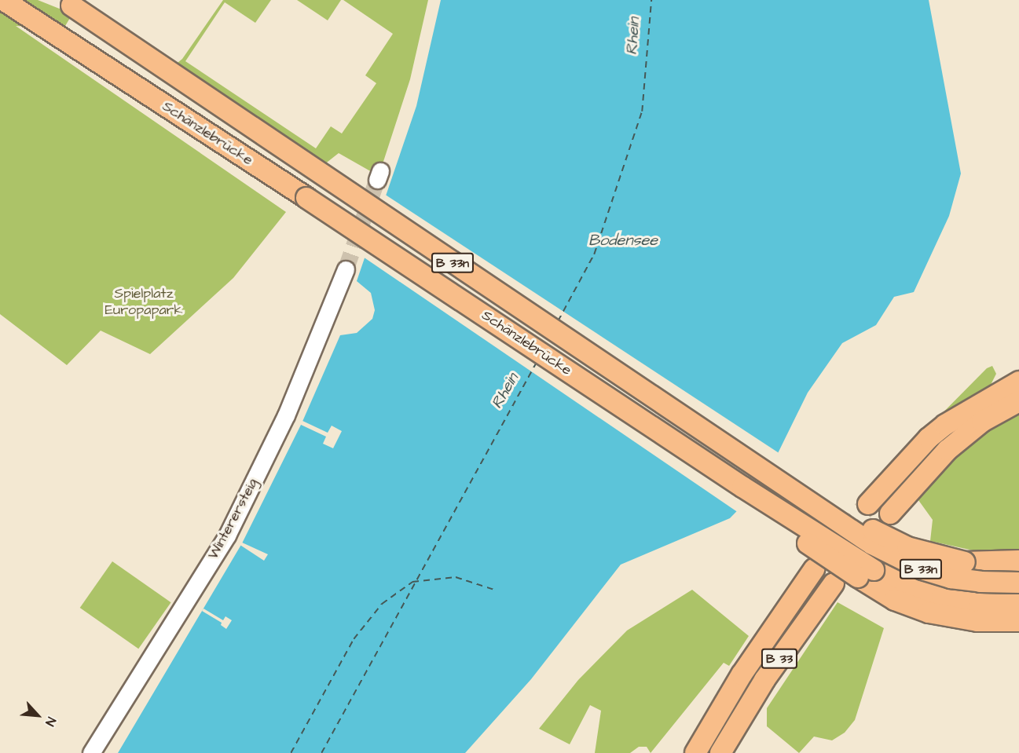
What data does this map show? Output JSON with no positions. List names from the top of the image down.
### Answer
{
  "streets": {
    "main road": ["Schänzlebrücke", "B 33n", "B 33"],
    "street": ["Winterersteig"]
  },
  "crossings": [
    ["Schänzlebrücke", "B 33n"]
  ],
  "water": ["Rhein", "Bodensee"],
  "parks": ["Spielplatz Europapark"],
  "north": "bottom right"
}
